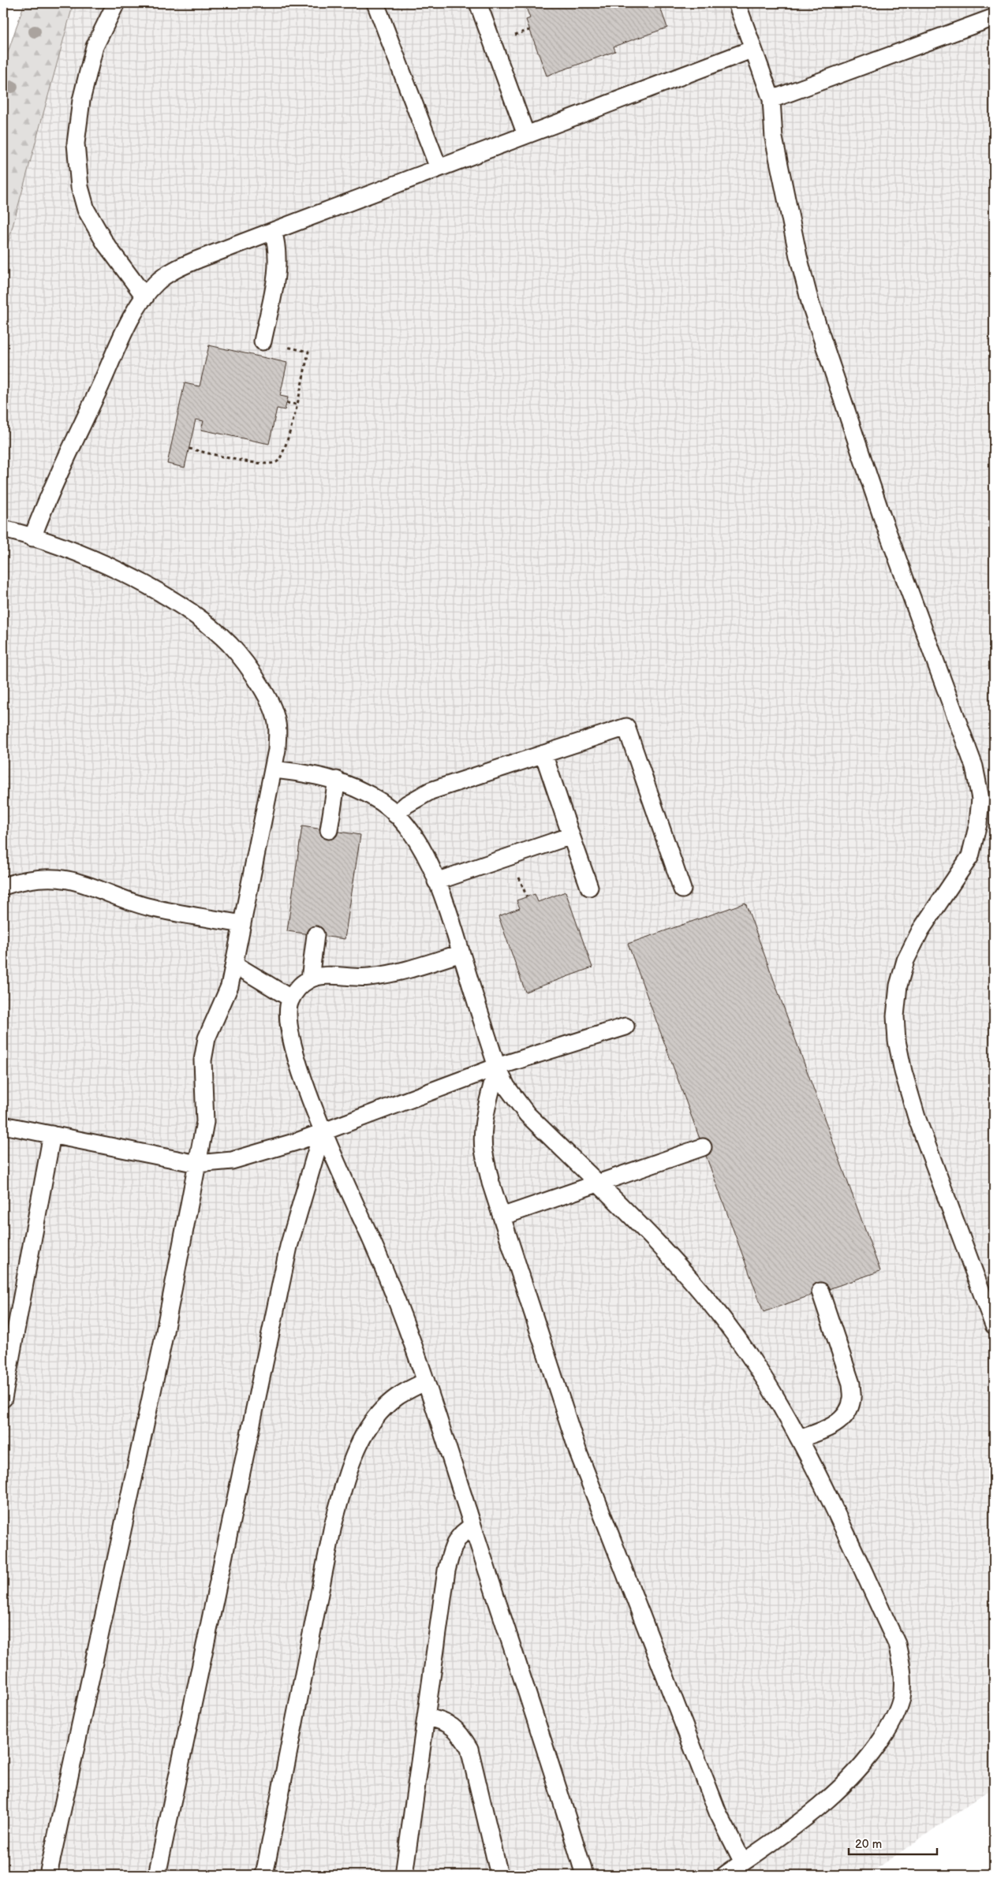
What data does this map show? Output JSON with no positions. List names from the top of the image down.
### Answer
{
  "scale_bar": "20 m"
}
